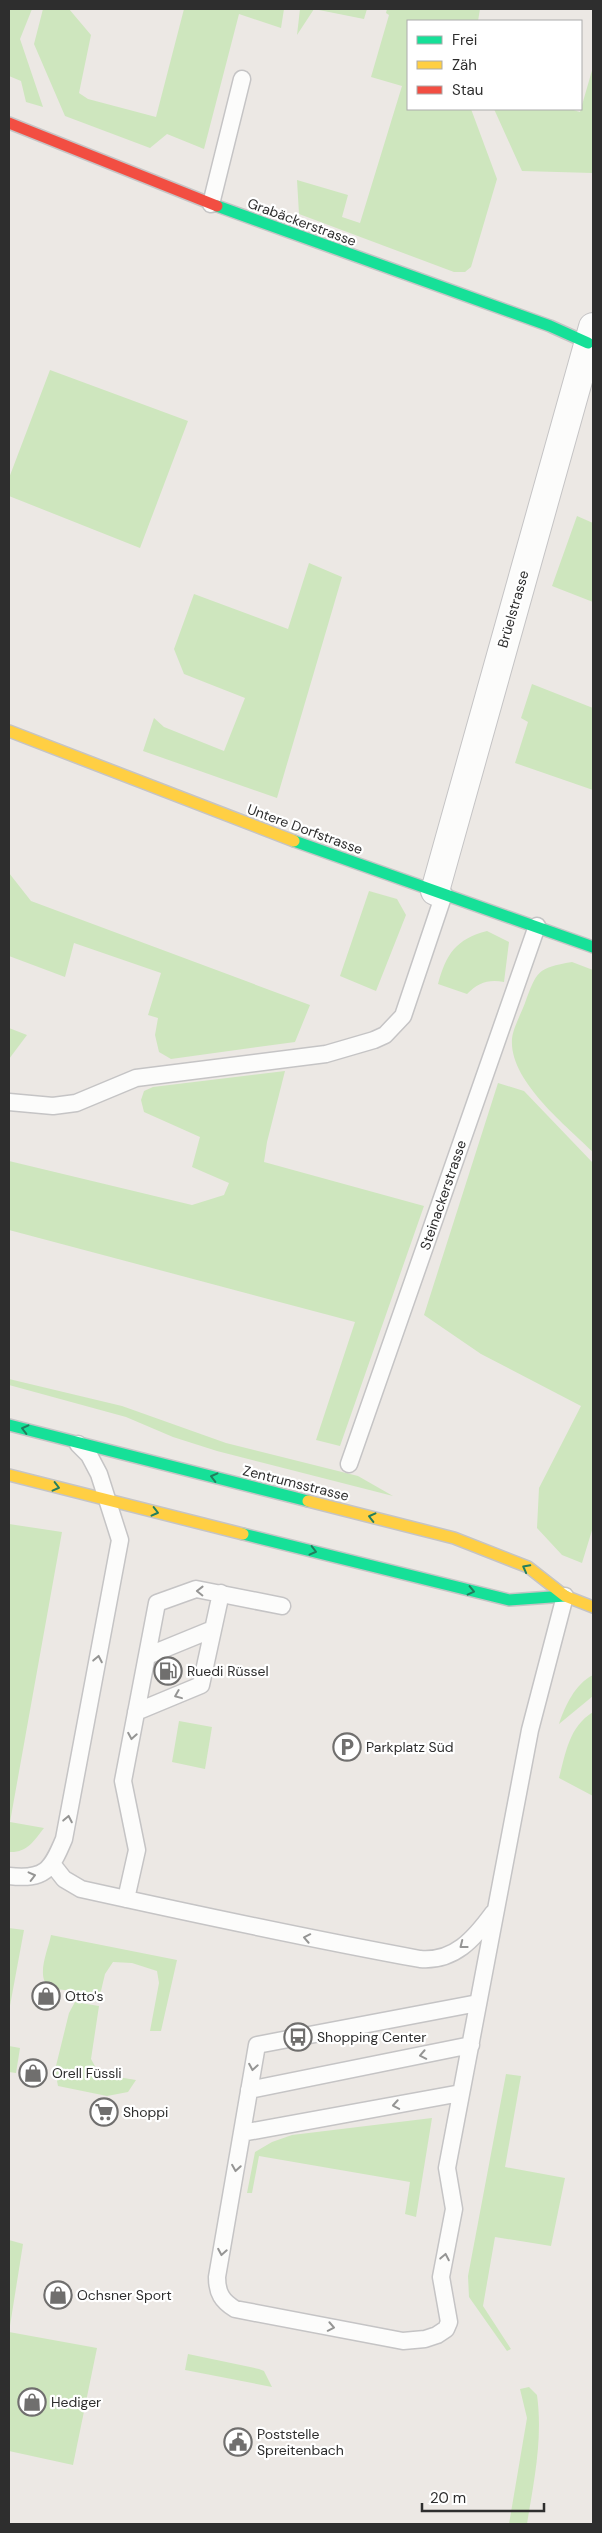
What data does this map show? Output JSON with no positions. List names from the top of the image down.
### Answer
{
  "streets": {
    "street": [
      "Grabäckerstrasse",
      "Brüelstrasse",
      "Untere Dorfstrasse",
      "Zentrumsstrasse"
    ],
    "lane": ["Steinackerstrasse"]
  },
  "crossings": [
    ["Grabäckerstrasse", "Brüelstrasse"],
    ["Brüelstrasse", "Untere Dorfstrasse"],
    ["Untere Dorfstrasse", "Steinackerstrasse"]
  ],
  "places": {
    "fuel station": ["Ruedi Rüssel"],
    "parking": ["Parkplatz Süd"],
    "shop": [
      "Otto's",
      "Orell Füssli",
      "Ochsner Sport",
      "Hediger"
    ],
    "bus stop": ["Shopping Center"],
    "supermarket": ["Shoppi"],
    "public building": ["Poststelle Spreitenbach"]
  },
  "legend": ["Frei", "Zäh", "Stau"],
  "scale_bar": "20 m"
}
